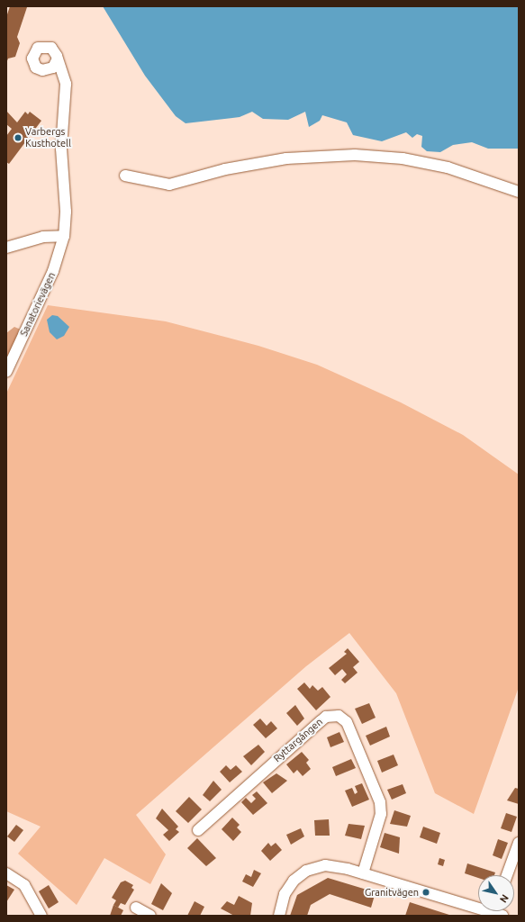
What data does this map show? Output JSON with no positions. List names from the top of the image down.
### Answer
{
  "streets": {
    "street": ["Sanatorievägen", "Ryttargången"]
  },
  "places": ["Varbergs Kusthotell", "Granitvägen"],
  "north": "bottom right"
}
